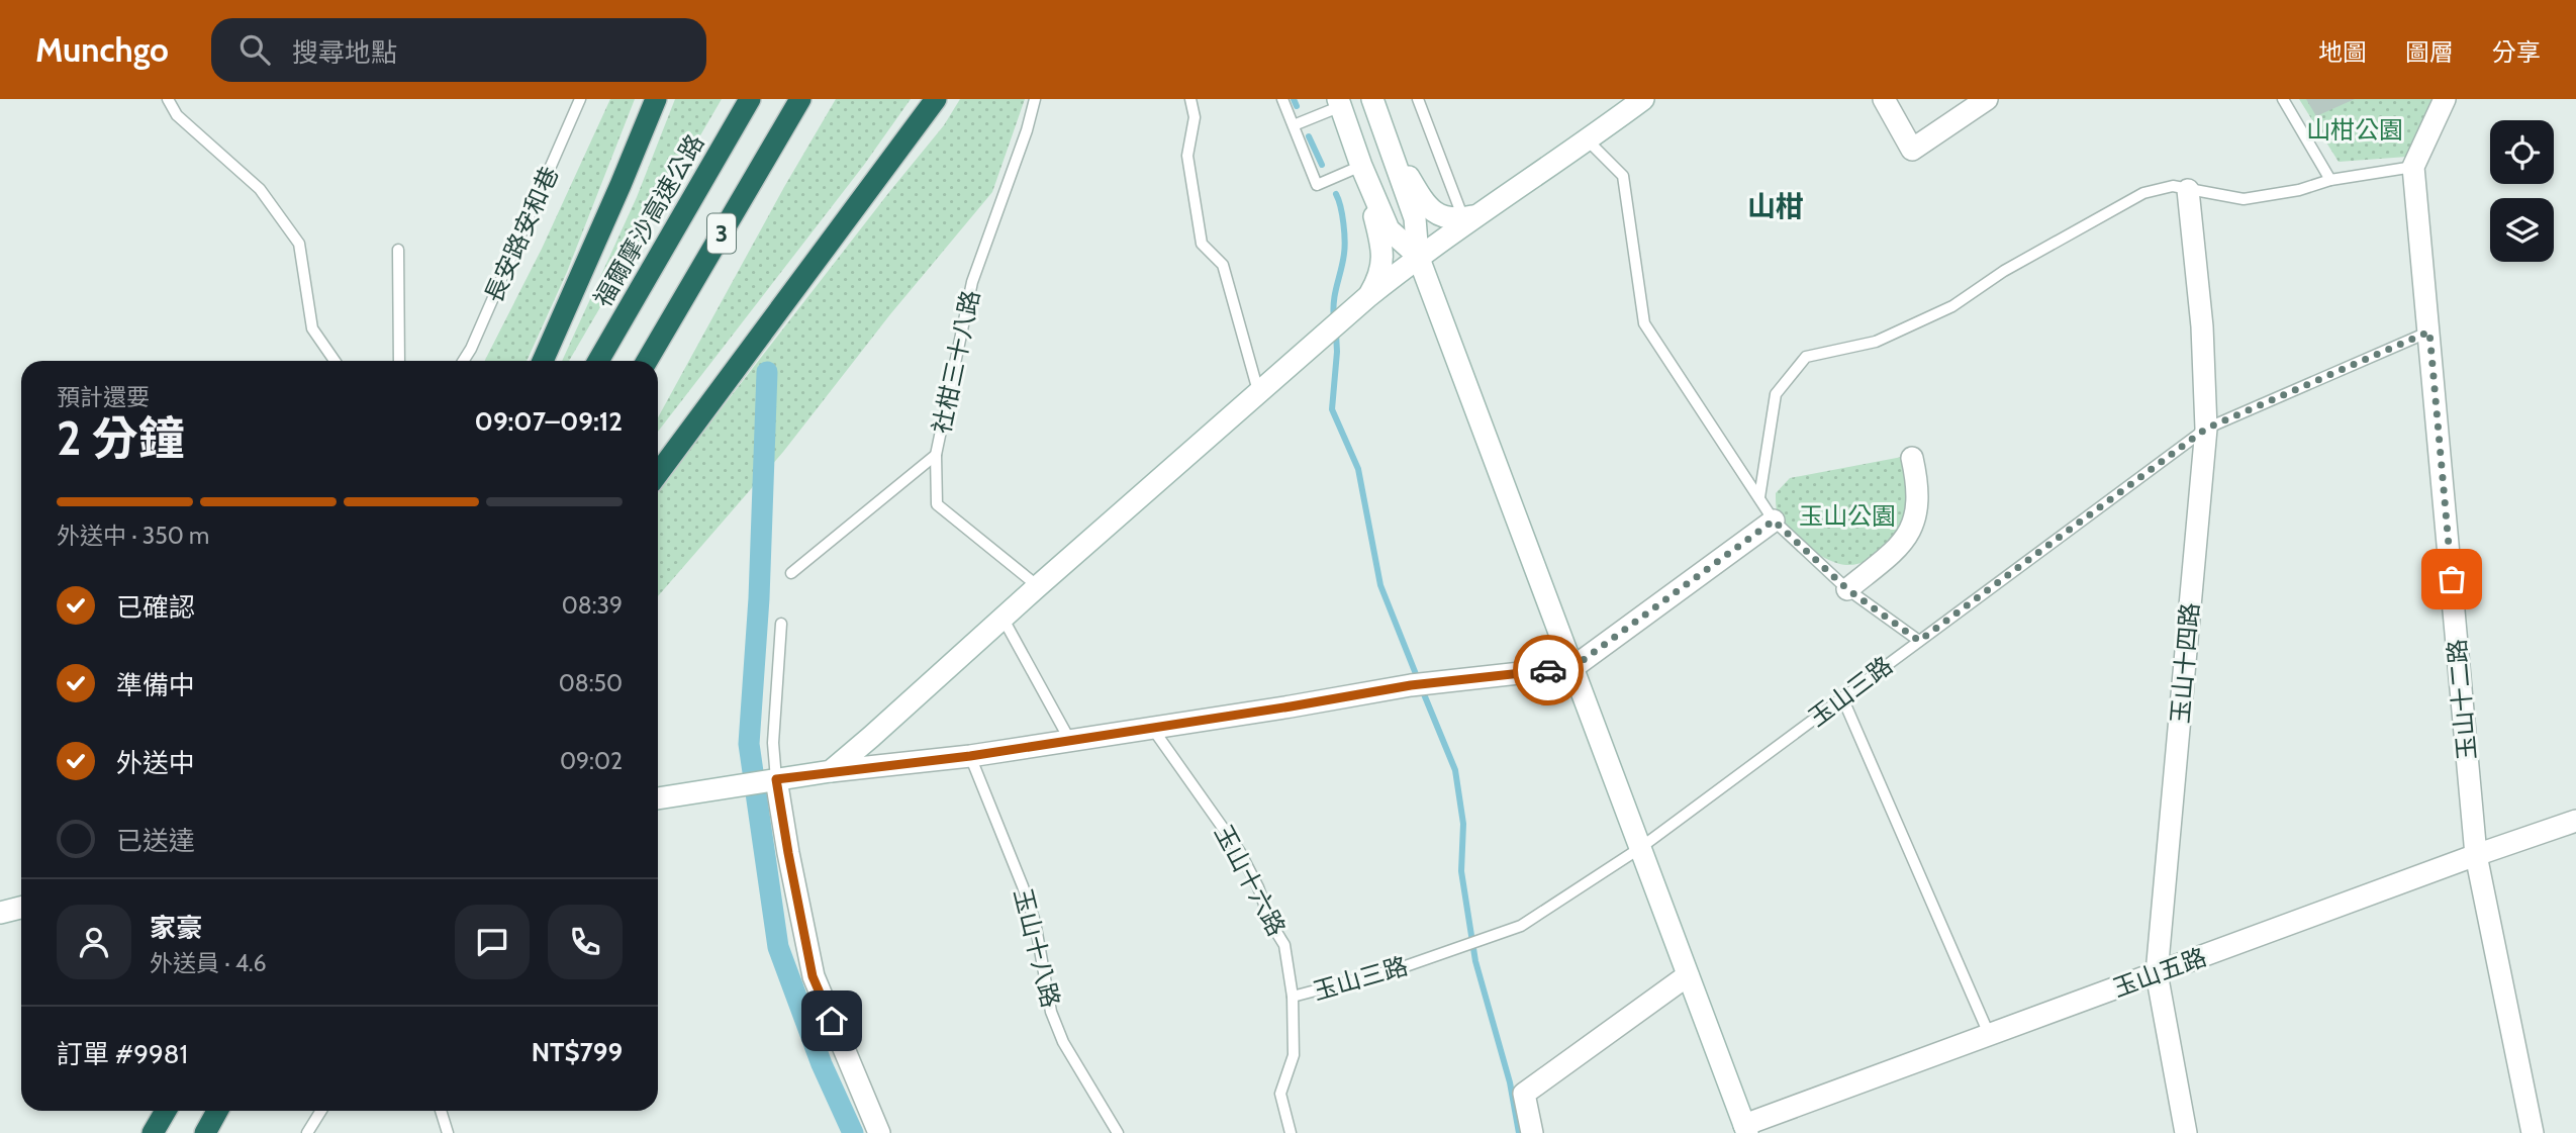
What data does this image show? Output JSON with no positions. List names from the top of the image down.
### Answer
{
  "streets": {
    "highway": ["福爾摩沙高速公路", "3"],
    "street": ["玉山十四路", "玉山十二路", "玉山五路"],
    "lane": [
      "長安路安和巷",
      "社柑三十八路",
      "玉山三路",
      "玉山十六路",
      "玉山十八路"
    ]
  },
  "crossings": [
    ["玉山十四路", "玉山三路"],
    ["玉山十四路", "玉山五路"],
    ["玉山三路", "玉山十二路"],
    ["玉山三路", "玉山十六路"],
    ["玉山十二路", "玉山五路"]
  ],
  "districts": ["山柑"],
  "parks": ["山柑公園", "玉山公園"],
  "page": {
    "header": "Munchgo",
    "search": "搜尋地點",
    "nav": ["地圖", "圖層", "分享"],
    "heading": ["2 分鐘", "預計還要", "09:07–09:12"],
    "panel": [
      "家豪",
      "外送員 · 4.6",
      "訂單 #9981",
      "NT$799"
    ],
    "bar": "外送中 · 350 m",
    "list": [
      ["已確認", "08:39"],
      ["準備中", "08:50"],
      ["外送中", "09:02"],
      "已送達"
    ]
  }
}
